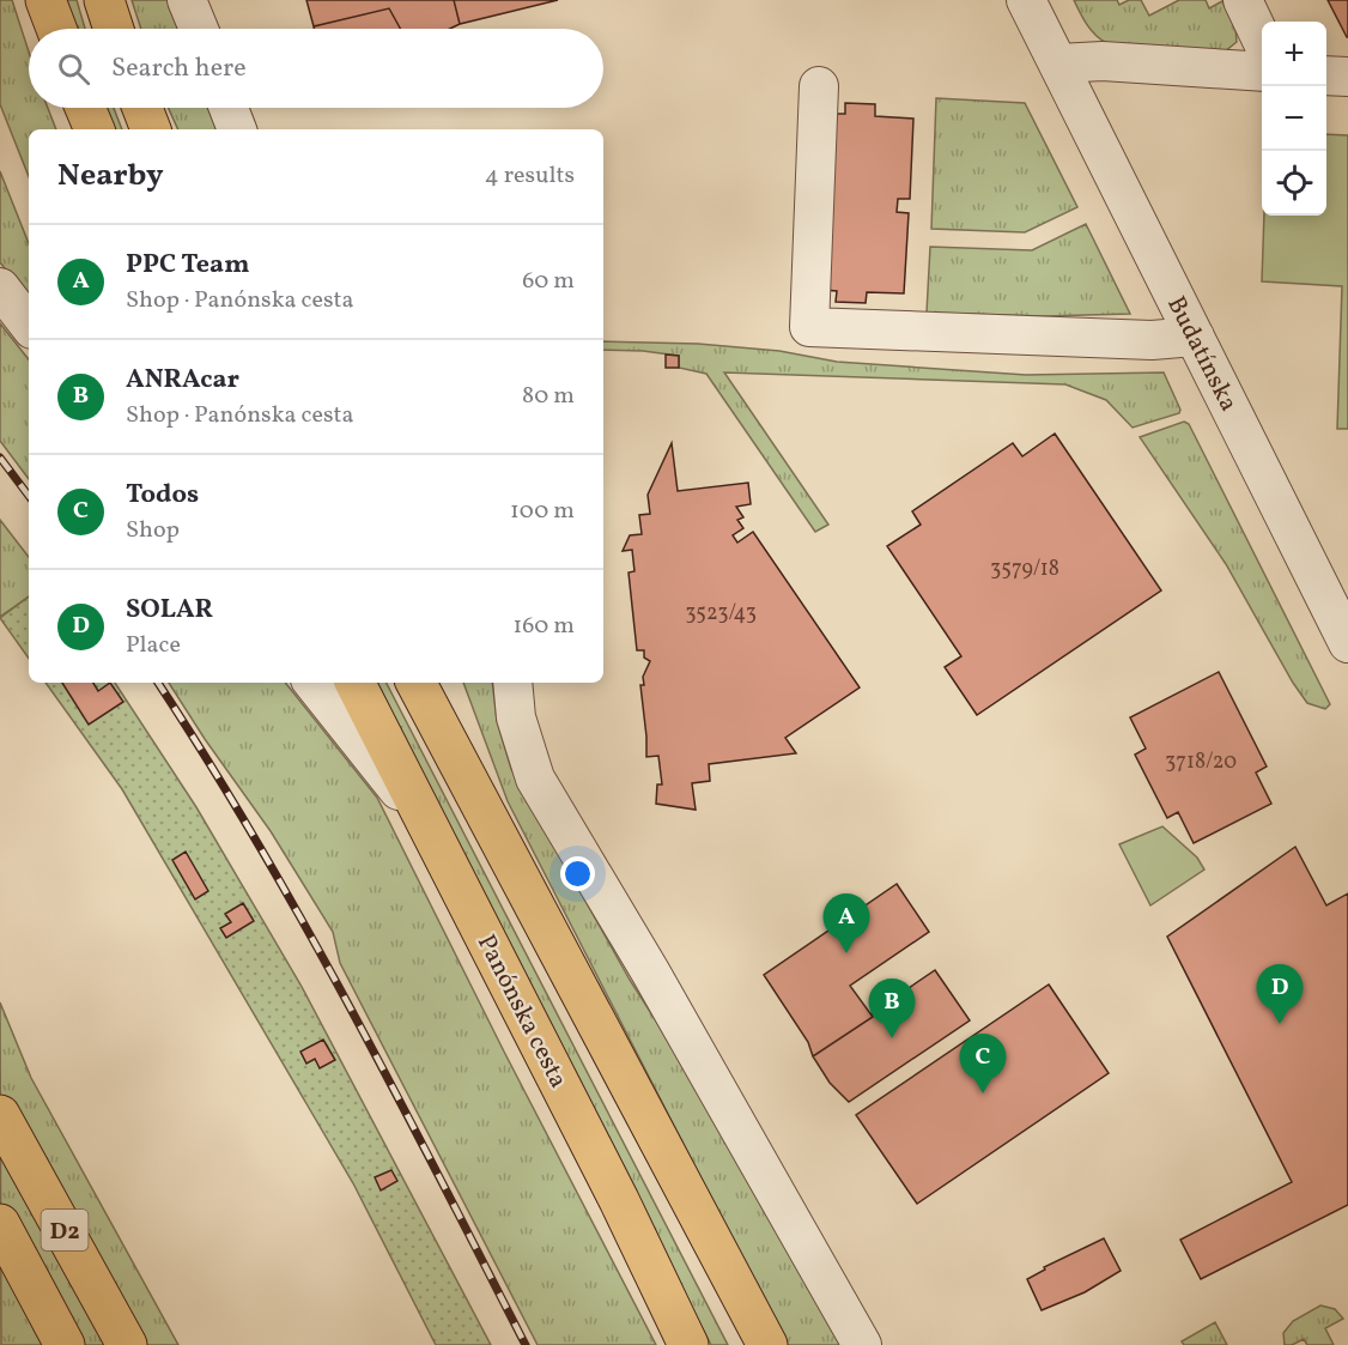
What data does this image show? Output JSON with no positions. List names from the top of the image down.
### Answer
{
  "streets": {
    "main road": ["Panónska cesta", "D2"],
    "street": ["Budatínska"]
  },
  "house_numbers": ["3579/18", "3523/43", "3718/20"],
  "page": {
    "map_buttons": ["+", "−"],
    "search": "Search here",
    "heading": ["Nearby", "4 results"],
    "list": [
      {
        "mark": "A",
        "name": "PPC Team",
        "note": "Shop · Panónska cesta",
        "value": "60 m"
      },
      {
        "mark": "B",
        "name": "ANRAcar",
        "note": "Shop · Panónska cesta",
        "value": "80 m"
      },
      {
        "mark": "C",
        "name": "Todos",
        "note": "Shop",
        "value": "100 m"
      },
      {
        "mark": "D",
        "name": "SOLAR",
        "note": "Place",
        "value": "160 m"
      }
    ],
    "pins": [
      "A",
      "D",
      "B",
      "C"
    ]
  }
}
